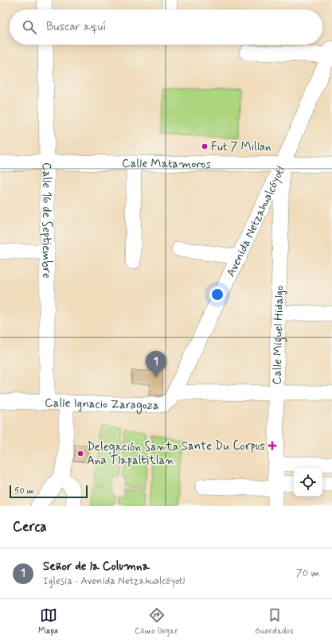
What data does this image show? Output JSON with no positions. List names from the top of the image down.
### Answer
{
  "streets": {
    "street": [
      "Calle Matamoros",
      "Calle 16 de Septiembre",
      "Avenida Netzahualcóyotl",
      "Calle Miguel Hidalgo",
      "Calle Ignacio Zaragoza"
    ]
  },
  "crossings": [
    ["Calle Matamoros", "Calle 16 de Septiembre"],
    ["Calle Matamoros", "Avenida Netzahualcóyotl"],
    ["Calle Matamoros", "Calle Miguel Hidalgo"],
    ["Calle 16 de Septiembre", "Calle Ignacio Zaragoza"],
    ["Avenida Netzahualcóyotl", "Calle Miguel Hidalgo"],
    ["Avenida Netzahualcóyotl", "Calle Ignacio Zaragoza"],
    ["Calle Miguel Hidalgo", "Calle Ignacio Zaragoza"]
  ],
  "places": {
    "other": ["Fut 7 Millan", "Delegación Santa Ana Tlapaltitlan"],
    "health": ["Sante Du Corpus"]
  },
  "scale_bar": "50 m",
  "page": {
    "search": "Buscar aquí",
    "pins": "1",
    "scale": "50 m",
    "heading": "Cerca",
    "list": [
      {
        "mark": "1",
        "name": "Señor de la Columna",
        "note": "Iglesia · Avenida Netzahualcóyotl",
        "value": "70 m"
      }
    ],
    "nav": ["Mapa", "Cómo llegar", "Guardados"]
  }
}
